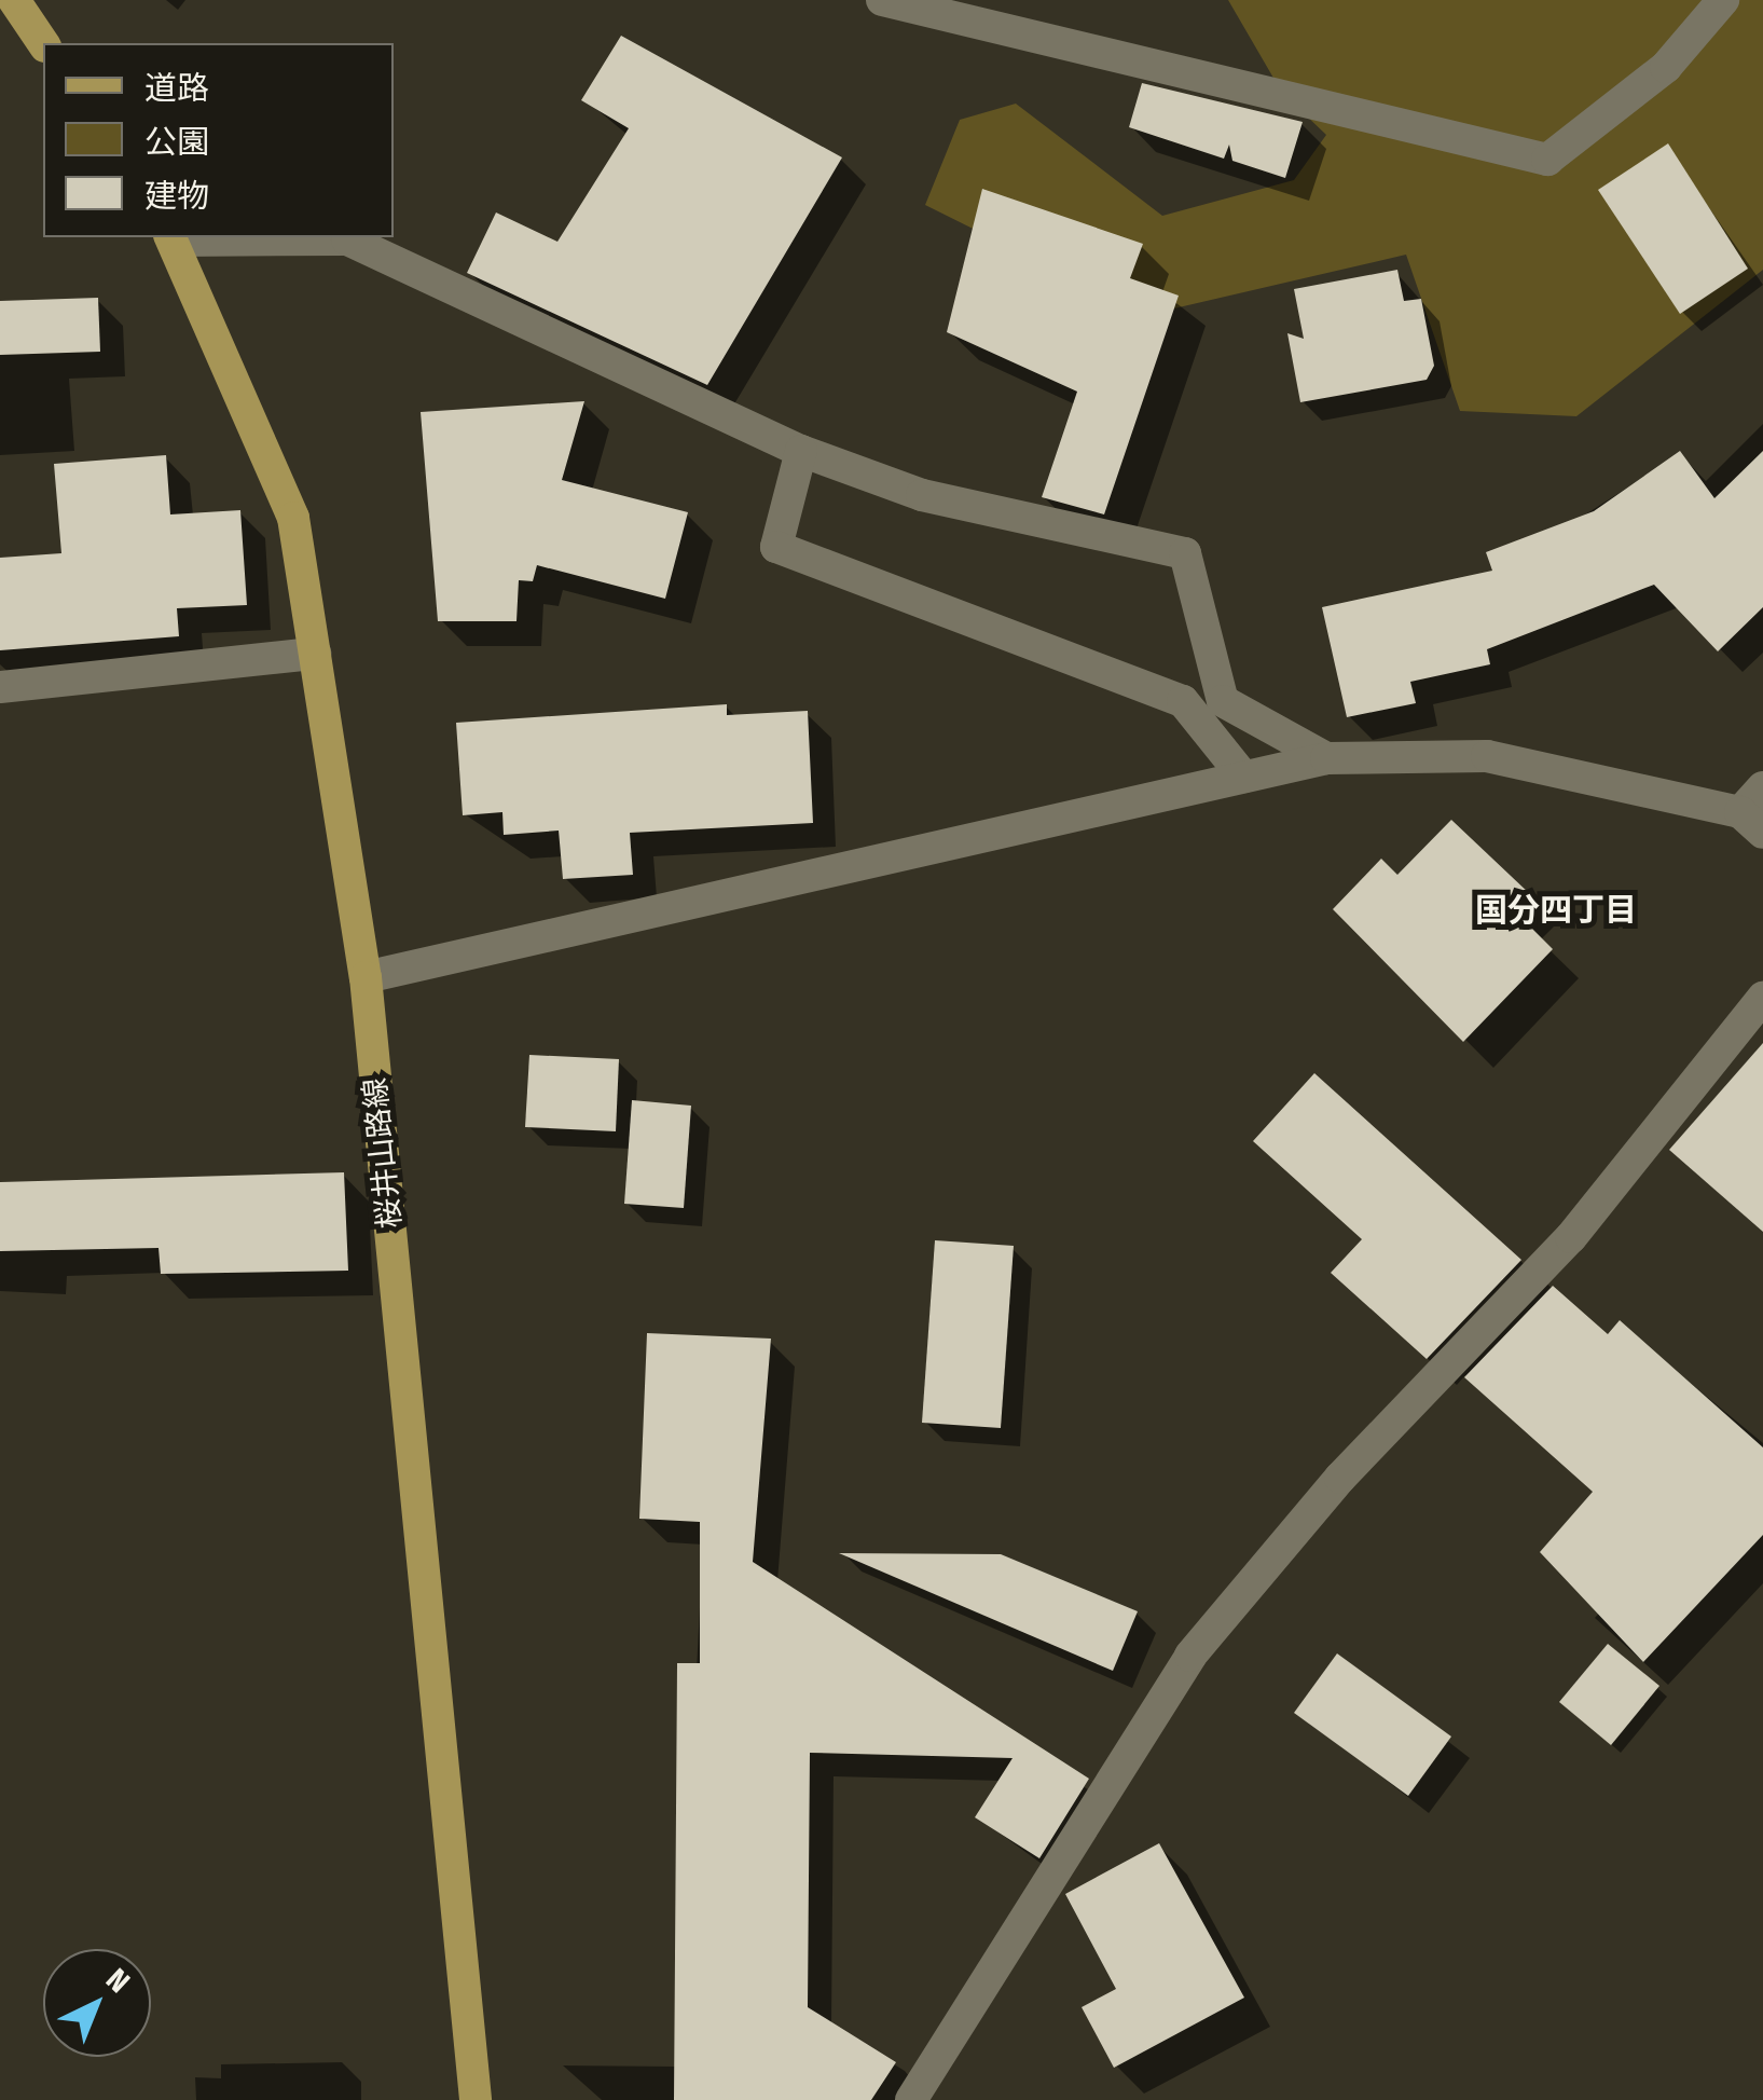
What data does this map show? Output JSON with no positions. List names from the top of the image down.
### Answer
{
  "streets": {
    "main road": ["桜井山路線"]
  },
  "districts": ["国分四丁目"],
  "legend": ["道路", "公園", "建物"],
  "north": "top right"
}
